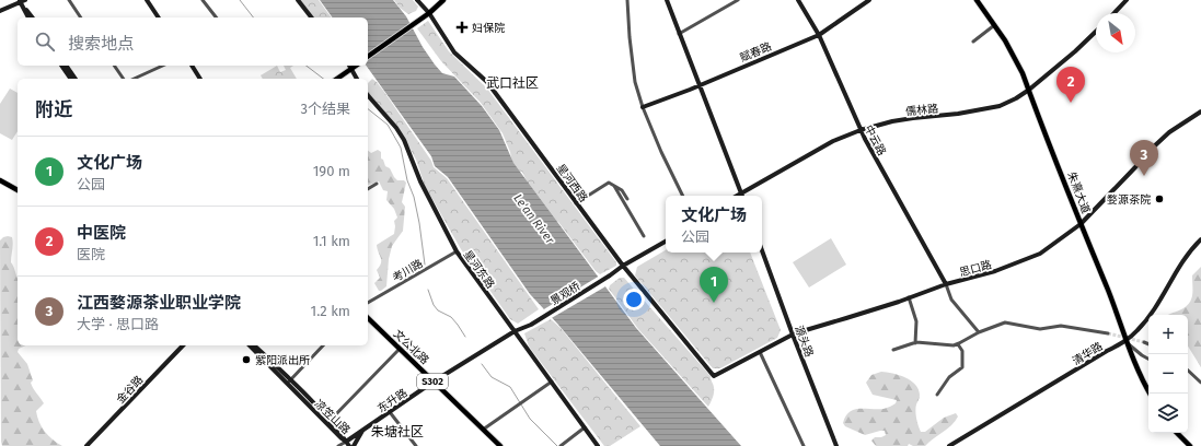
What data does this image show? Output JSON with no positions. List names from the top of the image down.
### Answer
{
  "streets": {
    "main road": ["朱熹大道", "文公北路", "S302"],
    "street": [
      "赋春路",
      "儒林路",
      "中云路",
      "星河西路",
      "思口路",
      "星河东路",
      "考川路",
      "景观桥",
      "源头路",
      "清华路",
      "金谷路",
      "东升路",
      "凉笠山路"
    ]
  },
  "crossings": [
    ["赋春路", "中云路"],
    ["儒林路", "中云路"],
    ["儒林路", "朱熹大道"],
    ["中云路", "思口路"],
    ["星河西路", "思口路"],
    ["星河西路", "景观桥"],
    ["朱熹大道", "思口路"],
    ["朱熹大道", "清华路"],
    ["思口路", "源头路"],
    ["星河东路", "考川路"],
    ["星河东路", "景观桥"],
    ["星河东路", "东升路"],
    ["景观桥", "东升路"],
    ["文公北路", "东升路"],
    ["东升路", "凉笠山路"]
  ],
  "districts": ["武口社区", "朱塘社区"],
  "water": ["Le'an River"],
  "places": {
    "health": ["妇保院"],
    "other": ["婺源茶院", "紫阳派出所"]
  },
  "north": "bottom right",
  "page": {
    "search": "搜索地点",
    "pins": ["2", "3", "1"],
    "heading": ["附近", "3个结果"],
    "list": [
      {
        "mark": "1",
        "name": "文化广场",
        "note": "公园",
        "value": "190 m"
      },
      {
        "mark": "2",
        "name": "中医院",
        "note": "医院",
        "value": "1.1 km"
      },
      {
        "mark": "3",
        "name": "江西婺源茶业职业学院",
        "note": "大学 · 思口路",
        "value": "1.2 km"
      }
    ],
    "popup": ["文化广场", "公园"],
    "map_buttons": ["+", "−"]
  }
}
